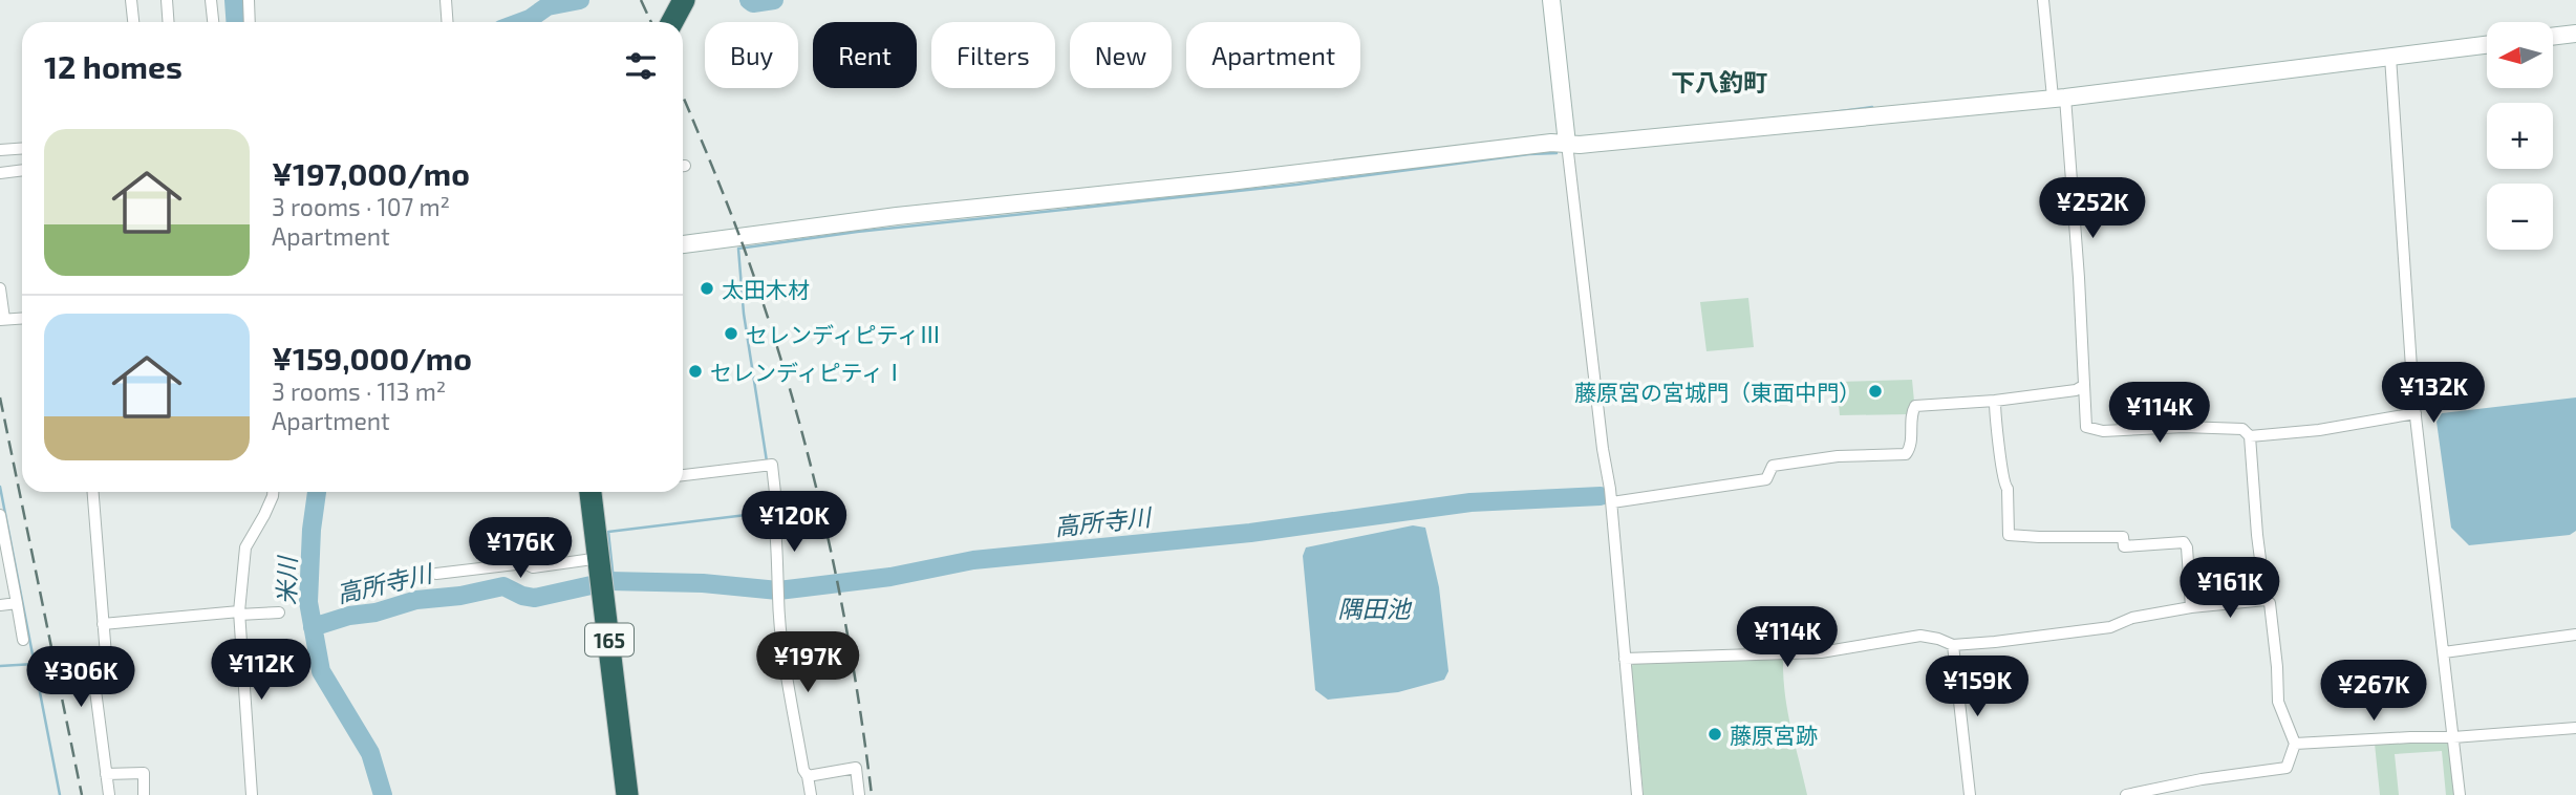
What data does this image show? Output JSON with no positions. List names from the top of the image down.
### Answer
{
  "streets": {
    "highway": ["165"]
  },
  "districts": ["下八釣町"],
  "water": ["高所寺川", "米川", "隅田池"],
  "places": [
    "太田木材",
    "セレンディピティⅢ",
    "セレンディピティⅠ",
    "藤原宮の宮城門（東面中門）",
    "藤原宮跡"
  ],
  "north": "left",
  "page": {
    "map_buttons": ["+", "−"],
    "chip": [
      "Buy",
      "Rent",
      "Filters",
      "New",
      "Apartment"
    ],
    "heading": "12 homes",
    "list": [
      {
        "name": "¥197,000/mo",
        "note": "3 rooms · 107 m² · Apartment"
      },
      {
        "name": "¥159,000/mo",
        "note": "3 rooms · 113 m² · Apartment"
      }
    ],
    "price": [
      "¥252K",
      "¥132K",
      "¥114K",
      "¥120K",
      "¥176K",
      "¥161K",
      "¥114K",
      "¥197K",
      "¥112K",
      "¥306K",
      "¥159K",
      "¥267K"
    ]
  }
}
